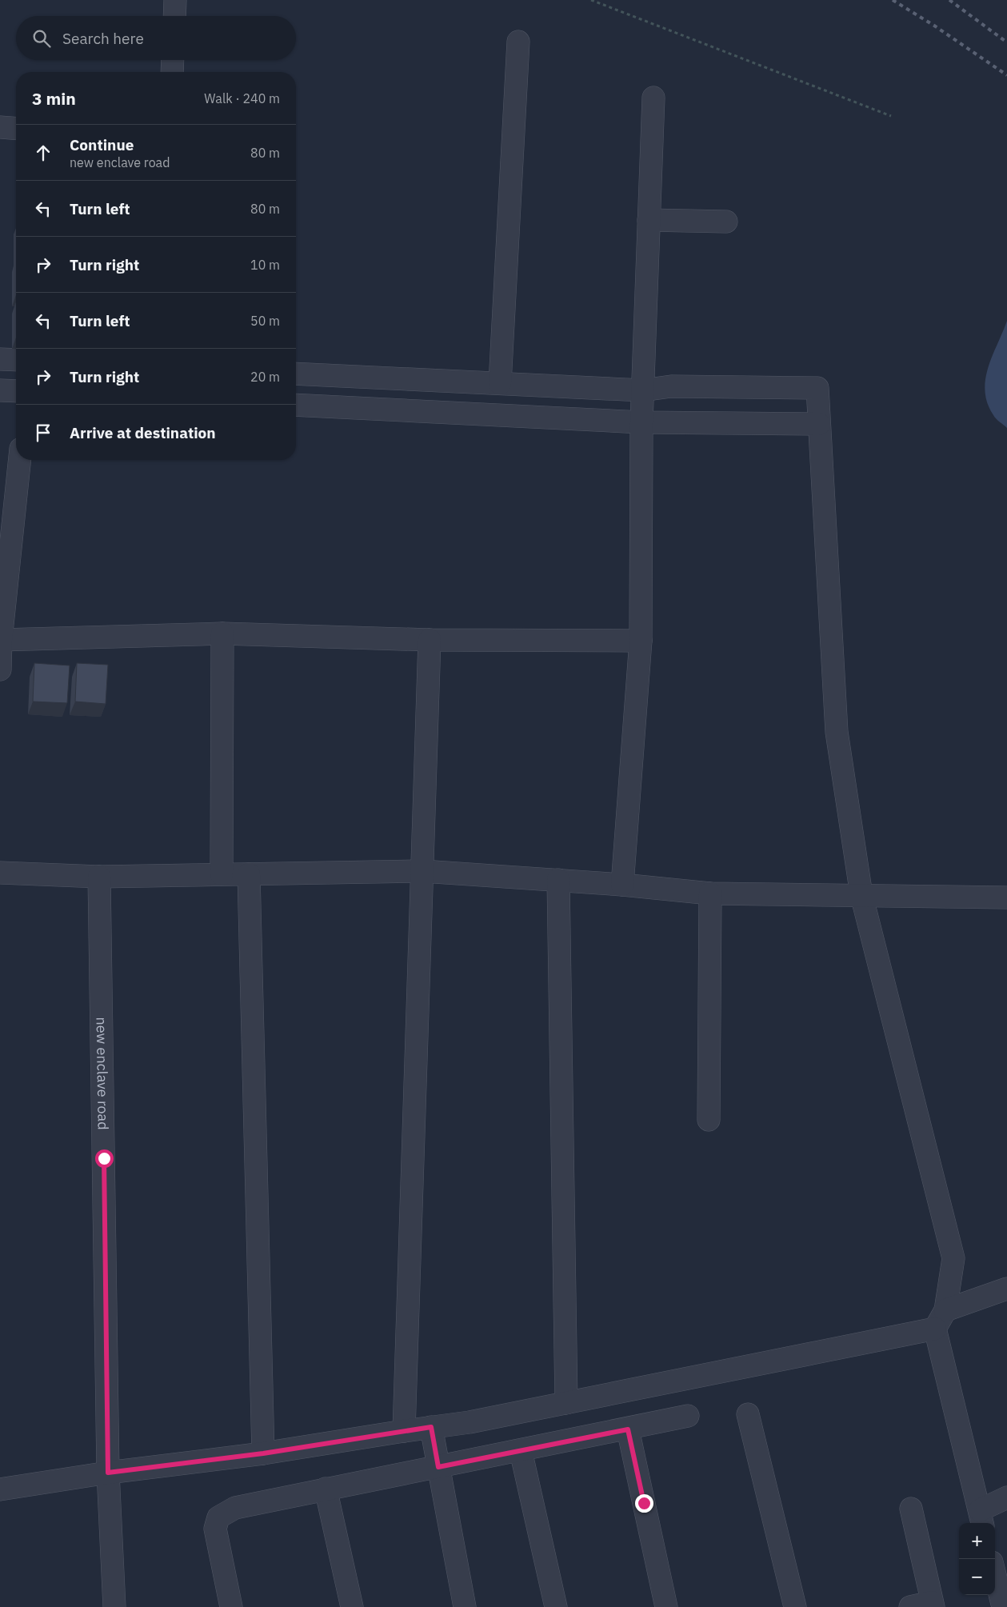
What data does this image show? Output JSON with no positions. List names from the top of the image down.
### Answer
{
  "streets": {
    "street": ["new enclave road"]
  },
  "page": {
    "search": "Search here",
    "heading": ["3 min", "Walk · 240 m"],
    "list": [
      ["Continue", "new enclave road", "80 m"],
      ["Turn left", "80 m"],
      ["Turn right", "10 m"],
      ["Turn left", "50 m"],
      ["Turn right", "20 m"],
      "Arrive at destination"
    ],
    "map_buttons": ["+", "−"]
  }
}
